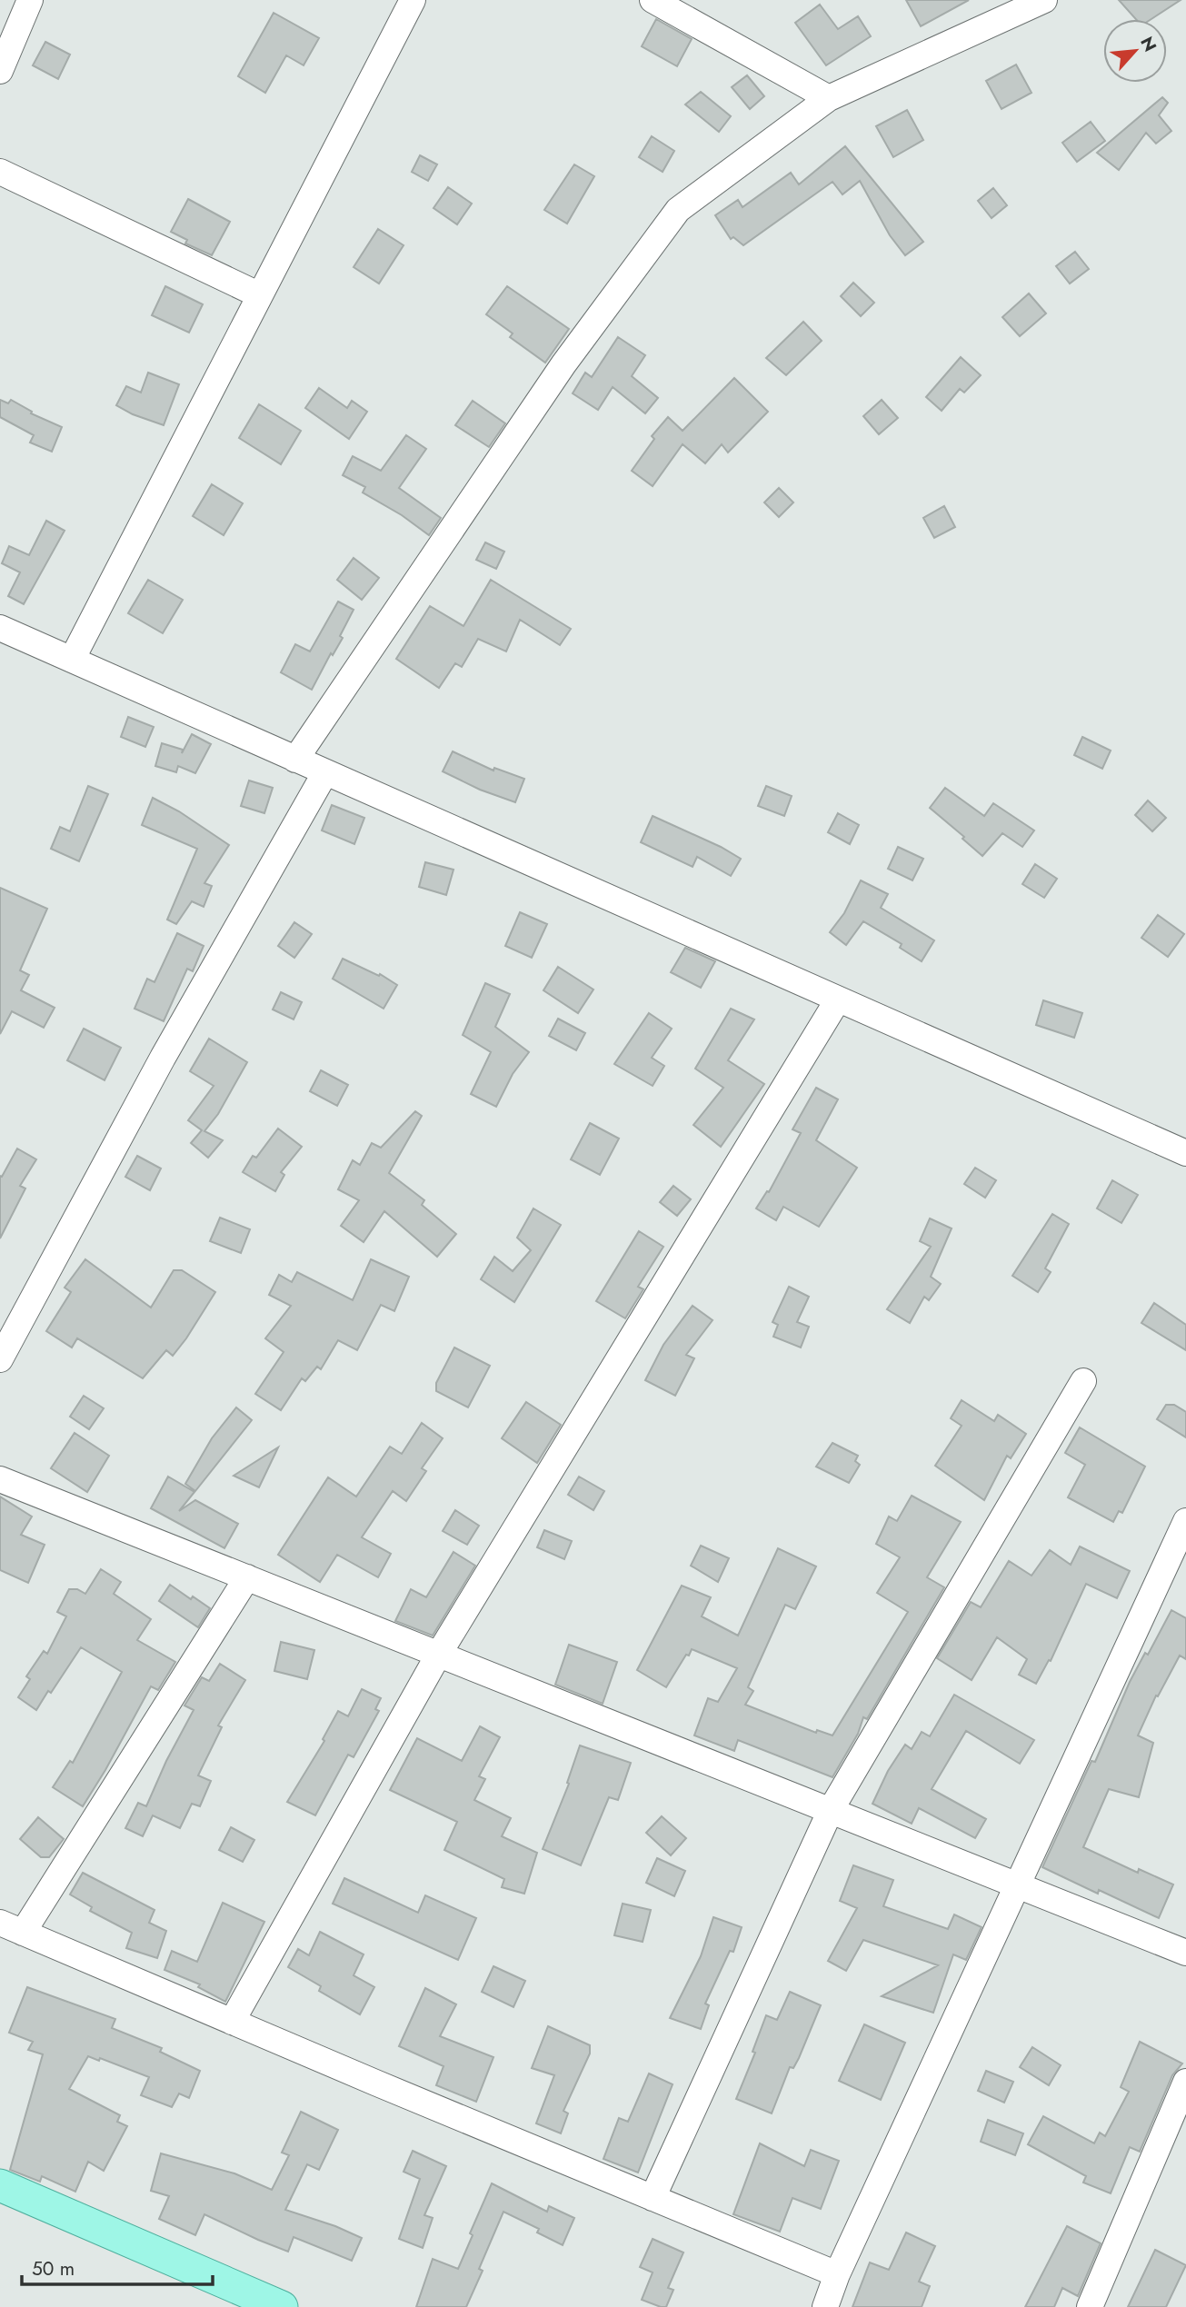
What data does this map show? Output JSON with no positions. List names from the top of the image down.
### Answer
{
  "scale_bar": "50 m",
  "north": "top right"
}
